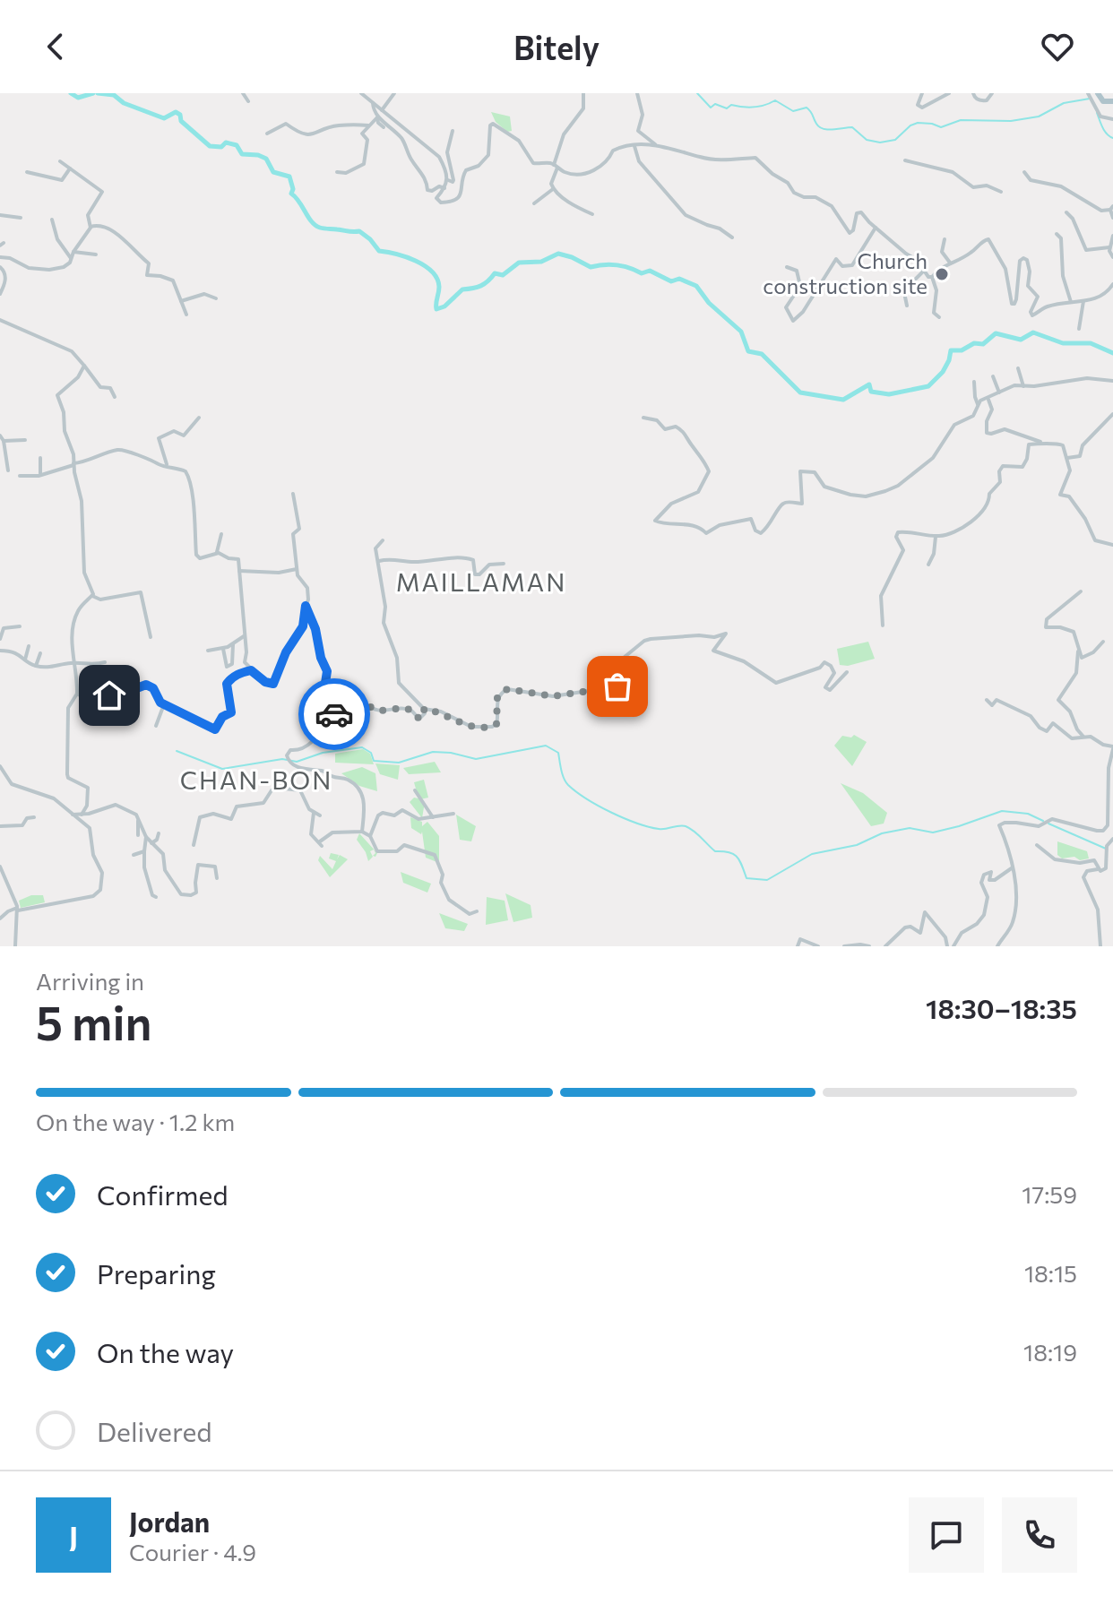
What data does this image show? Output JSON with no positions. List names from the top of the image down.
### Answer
{
  "districts": ["MAILLAMAN", "CHAN-BON"],
  "places": ["Church construction site"],
  "page": {
    "header": "Bitely",
    "heading": ["5 min", "Arriving in", "18:30–18:35"],
    "panel": ["Jordan", "Courier · 4.9"],
    "bar": "On the way · 1.2 km",
    "list": [
      ["Confirmed", "17:59"],
      ["Preparing", "18:15"],
      ["On the way", "18:19"],
      "Delivered"
    ],
    "round": "J"
  }
}
